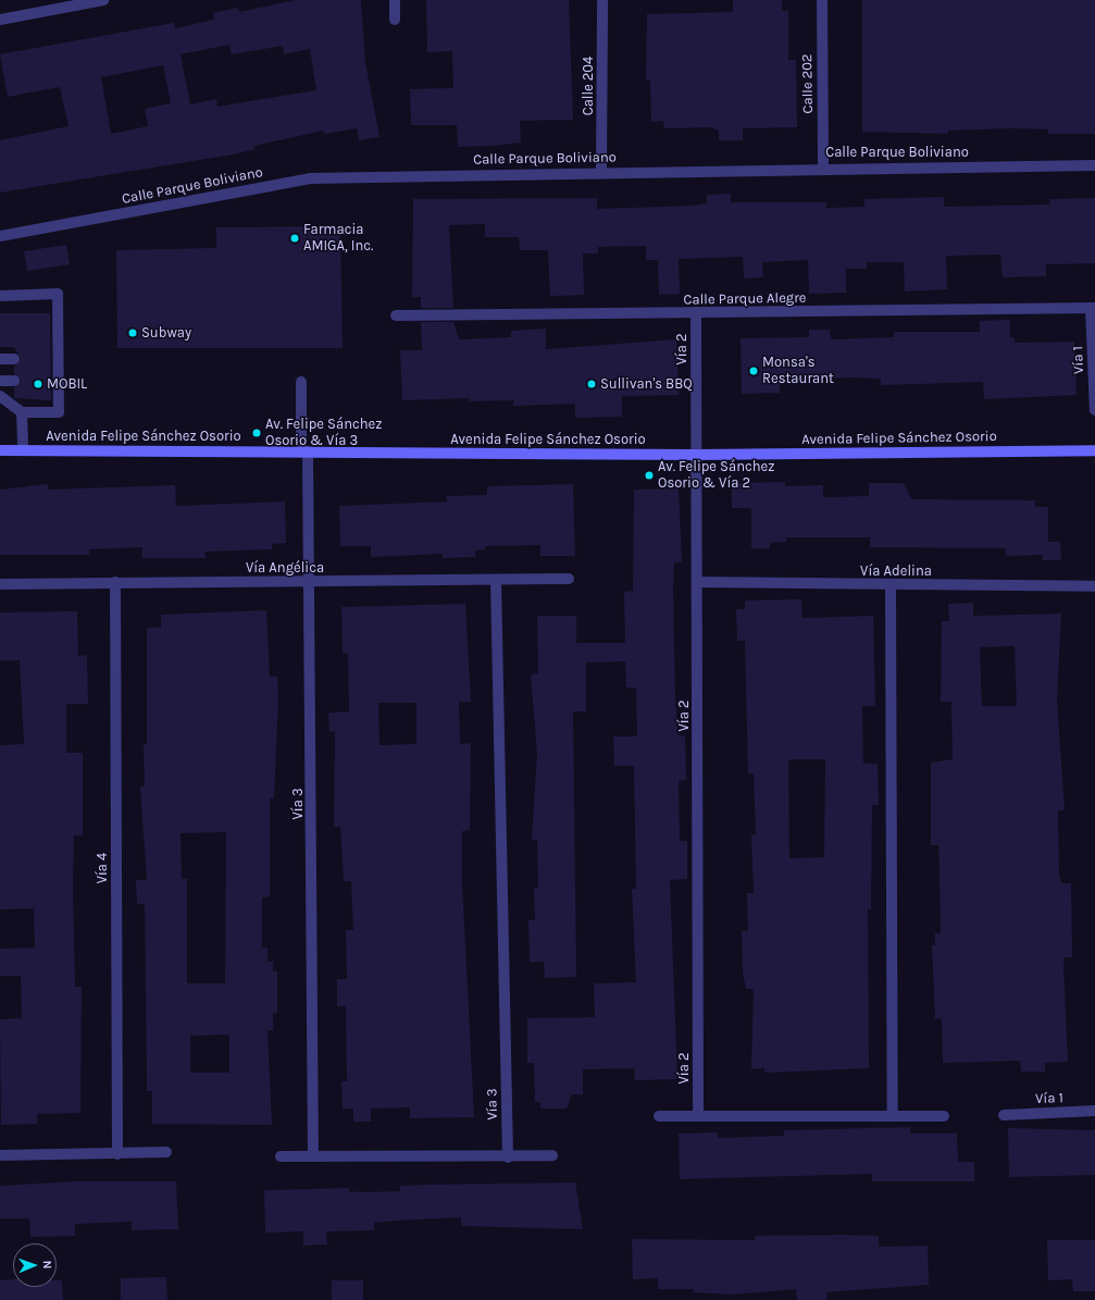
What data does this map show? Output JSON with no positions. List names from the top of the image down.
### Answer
{
  "streets": {
    "street": [
      "Calle 202",
      "Calle 204",
      "Calle Parque Boliviano",
      "Calle Parque Alegre",
      "Vía 2",
      "Vía 1",
      "Avenida Felipe Sánchez Osorio",
      "Vía Angélica",
      "Vía Adelina",
      "Vía 3",
      "Vía 4"
    ]
  },
  "crossings": [
    ["Calle 202", "Calle Parque Boliviano"],
    ["Calle 204", "Calle Parque Boliviano"],
    ["Calle Parque Alegre", "Vía 2"],
    ["Calle Parque Alegre", "Vía 1"],
    ["Vía 2", "Avenida Felipe Sánchez Osorio"],
    ["Vía 2", "Vía Adelina"],
    ["Avenida Felipe Sánchez Osorio", "Vía 3"],
    ["Vía Angélica", "Vía 3"],
    ["Vía Angélica", "Vía 4"]
  ],
  "places": [
    "Farmacia AMIGA, Inc.",
    "Subway",
    "Monsa's Restaurant",
    "MOBIL",
    "Sullivan's BBQ",
    "Av. Felipe Sánchez Osorio & Vía 3",
    "Av. Felipe Sánchez Osorio & Vía 2"
  ],
  "north": "right"
}
